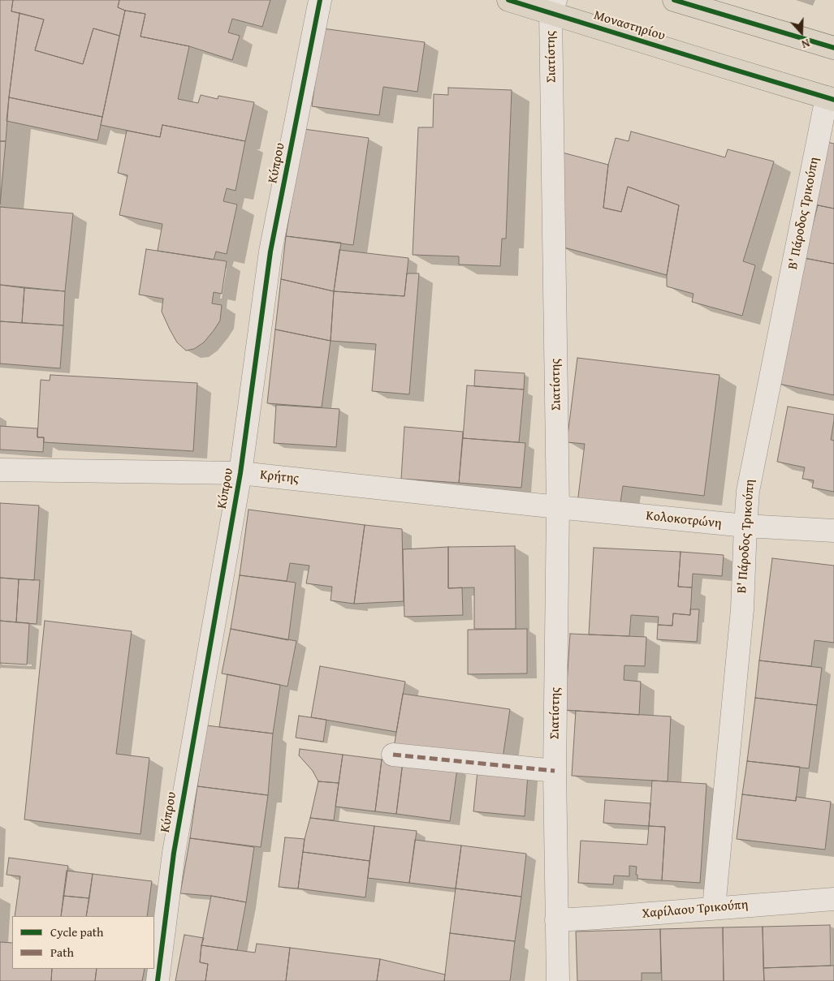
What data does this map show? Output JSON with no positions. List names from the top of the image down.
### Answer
{
  "streets": {
    "main road": ["Μοναστηρίου"],
    "street": [
      "Σιατίστης",
      "Κύπρου",
      "Β' Πάροδος Τρικούπη",
      "Κρήτης",
      "Κολοκοτρώνη",
      "Χαρίλαου Τρικούπη"
    ]
  },
  "crossings": [
    ["Μοναστηρίου", "Σιατίστης"],
    ["Μοναστηρίου", "Β' Πάροδος Τρικούπη"],
    ["Σιατίστης", "Κρήτης"],
    ["Σιατίστης", "Κολοκοτρώνη"],
    ["Σιατίστης", "Χαρίλαου Τρικούπη"],
    ["Κύπρου", "Κρήτης"],
    ["Β' Πάροδος Τρικούπη", "Κολοκοτρώνη"],
    ["Β' Πάροδος Τρικούπη", "Χαρίλαου Τρικούπη"],
    ["Κρήτης", "Κολοκοτρώνη"]
  ],
  "legend": ["Cycle path", "Path"],
  "north": "bottom"
}
